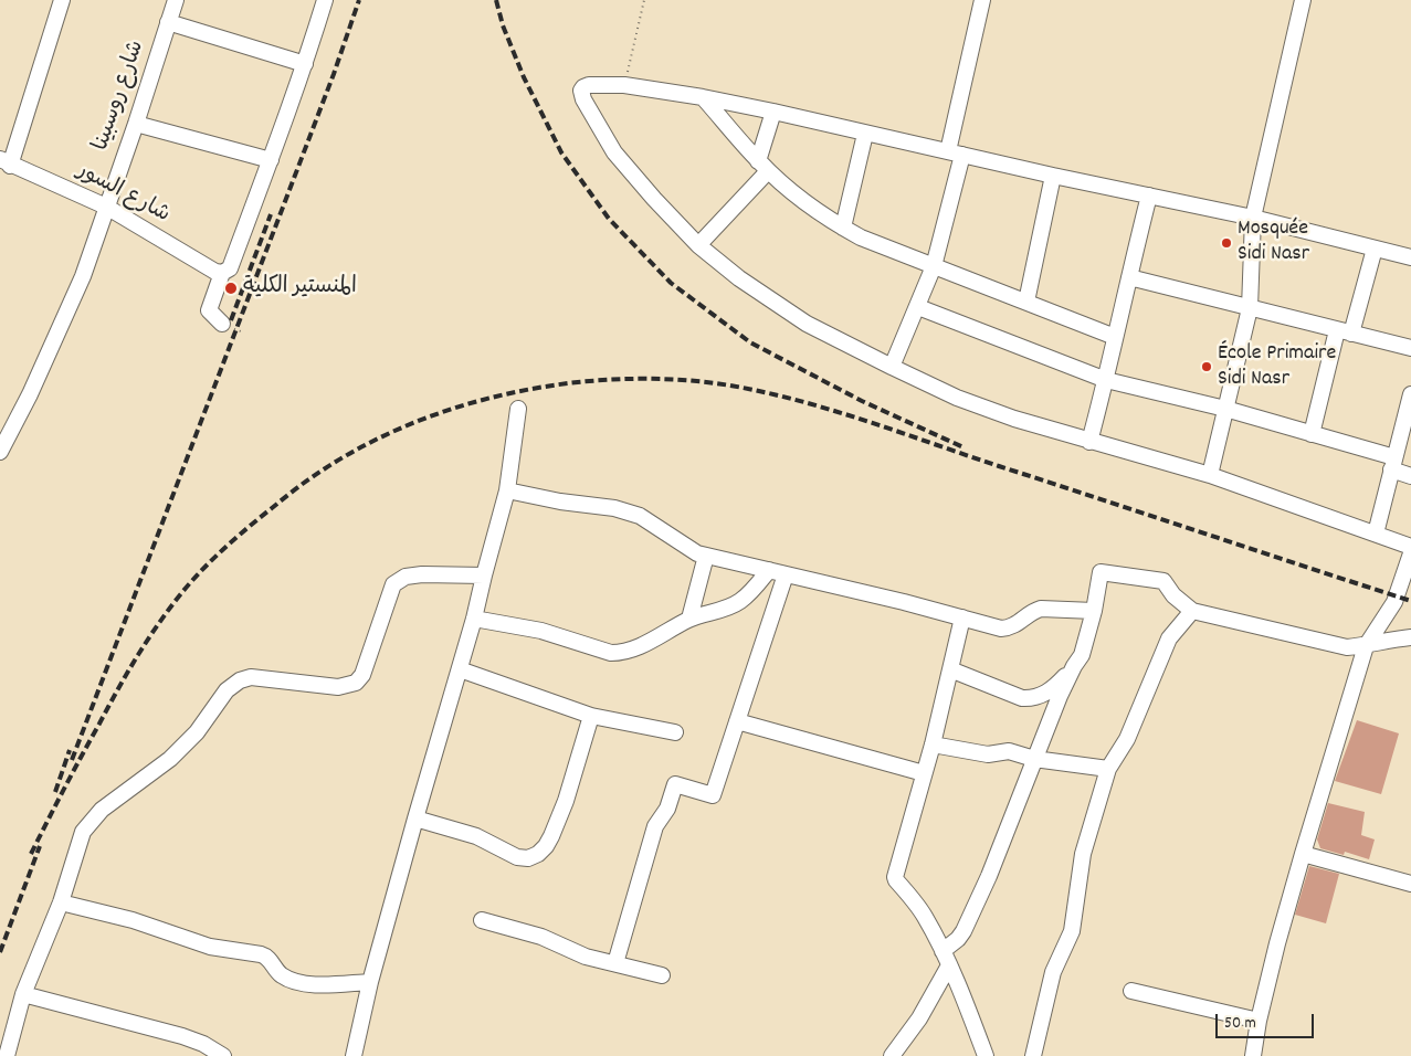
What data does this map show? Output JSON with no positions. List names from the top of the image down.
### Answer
{
  "streets": {
    "street": ["شارع روسبينا", "شارع السور"]
  },
  "crossings": [
    ["شارع روسبينا", "شارع السور"]
  ],
  "places": ["Mosquée Sidi Nasr", "المنستير الكلية", "École Primaire Sidi Nasr"],
  "scale_bar": "50 m"
}
